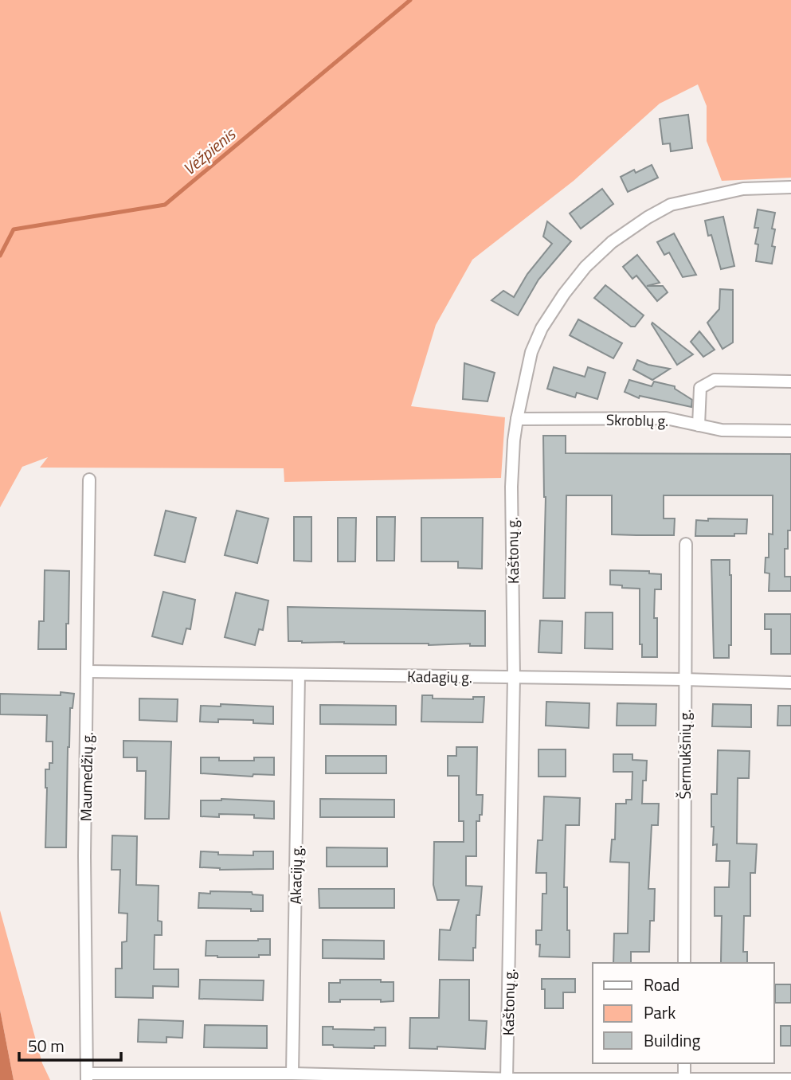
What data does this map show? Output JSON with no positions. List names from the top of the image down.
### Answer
{
  "streets": {
    "street": [
      "Skroblų g.",
      "Kaštonų g.",
      "Kadagių g.",
      "Šermukšnių g.",
      "Maumedžių g.",
      "Akacijų g."
    ]
  },
  "crossings": [
    ["Skroblų g.", "Kaštonų g."],
    ["Kaštonų g.", "Kadagių g."],
    ["Kadagių g.", "Šermukšnių g."],
    ["Kadagių g.", "Maumedžių g."],
    ["Kadagių g.", "Akacijų g."]
  ],
  "water": ["Vėžpienis"],
  "legend": ["Road", "Park", "Building"],
  "scale_bar": "50 m"
}
